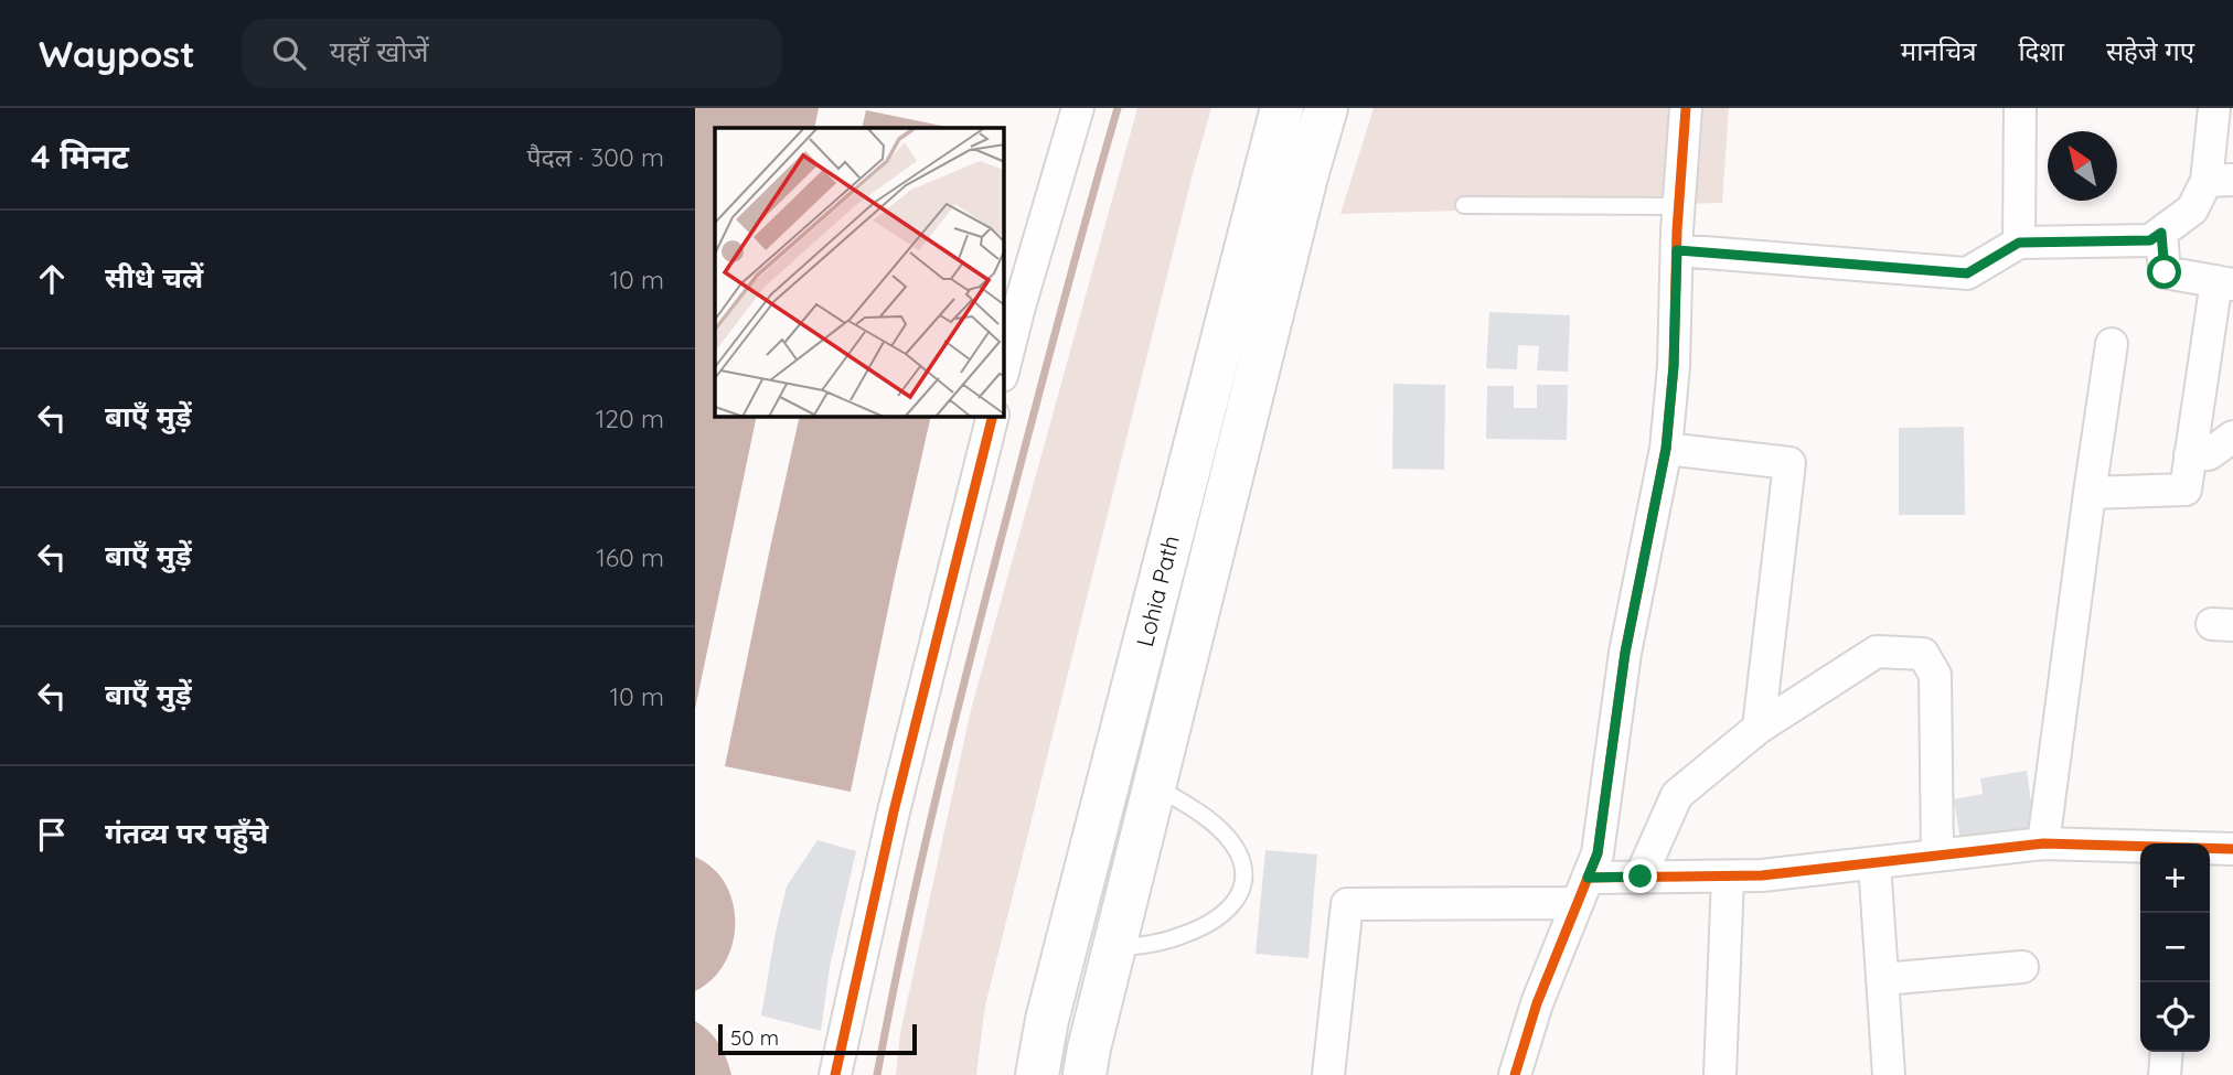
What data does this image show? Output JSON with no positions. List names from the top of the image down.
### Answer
{
  "streets": {
    "main road": ["Lohia Path"]
  },
  "scale_bar": "50 m",
  "north": "top left",
  "page": {
    "header": "Waypost",
    "search": "यहाँ खोजें",
    "nav": ["मानचित्र", "दिशा", "सहेजे गए"],
    "heading": ["4 मिनट", "पैदल · 300 m"],
    "list": [
      ["सीधे चलें", "10 m"],
      ["बाएँ मुड़ें", "120 m"],
      ["बाएँ मुड़ें", "160 m"],
      ["बाएँ मुड़ें", "10 m"],
      "गंतव्य पर पहुँचे"
    ],
    "map_buttons": ["+", "−"],
    "scale": "50 m"
  }
}
